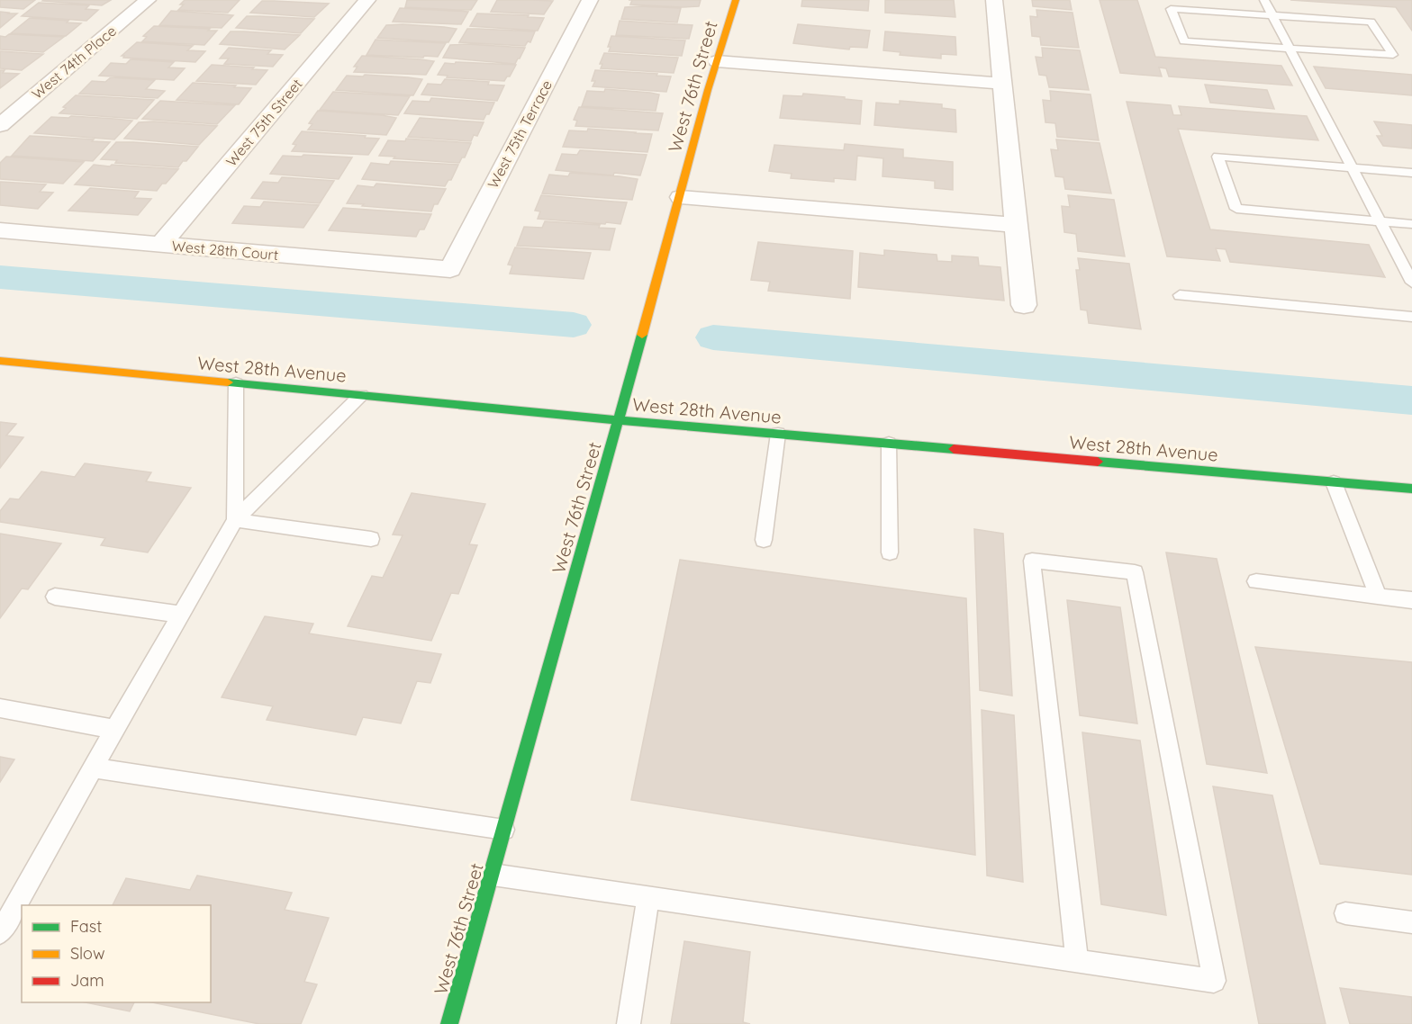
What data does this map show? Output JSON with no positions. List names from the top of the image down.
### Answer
{
  "streets": {
    "main road": ["West 76th Street", "West 28th Avenue"],
    "street": [
      "West 74th Place",
      "West 75th Street",
      "West 75th Terrace",
      "West 28th Court"
    ]
  },
  "crossings": [
    ["West 76th Street", "West 28th Avenue"],
    ["West 75th Street", "West 28th Court"],
    ["West 75th Terrace", "West 28th Court"]
  ],
  "legend": ["Fast", "Slow", "Jam"]
}
